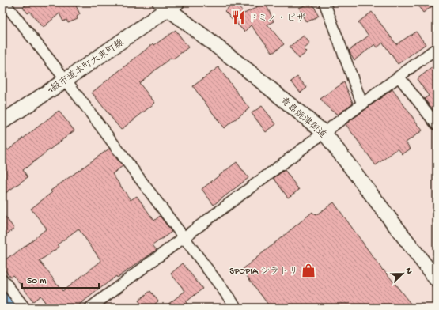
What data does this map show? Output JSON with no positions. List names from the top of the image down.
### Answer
{
  "streets": {
    "main road": ["1級市道本町大東町線", "青島焼津街道"]
  },
  "crossings": [
    ["1級市道本町大東町線", "青島焼津街道"]
  ],
  "places": {
    "restaurant": ["ドミノ・ピザ"],
    "shop": ["SPOPIA シラトリ"]
  },
  "scale_bar": "50 m",
  "north": "top right"
}
